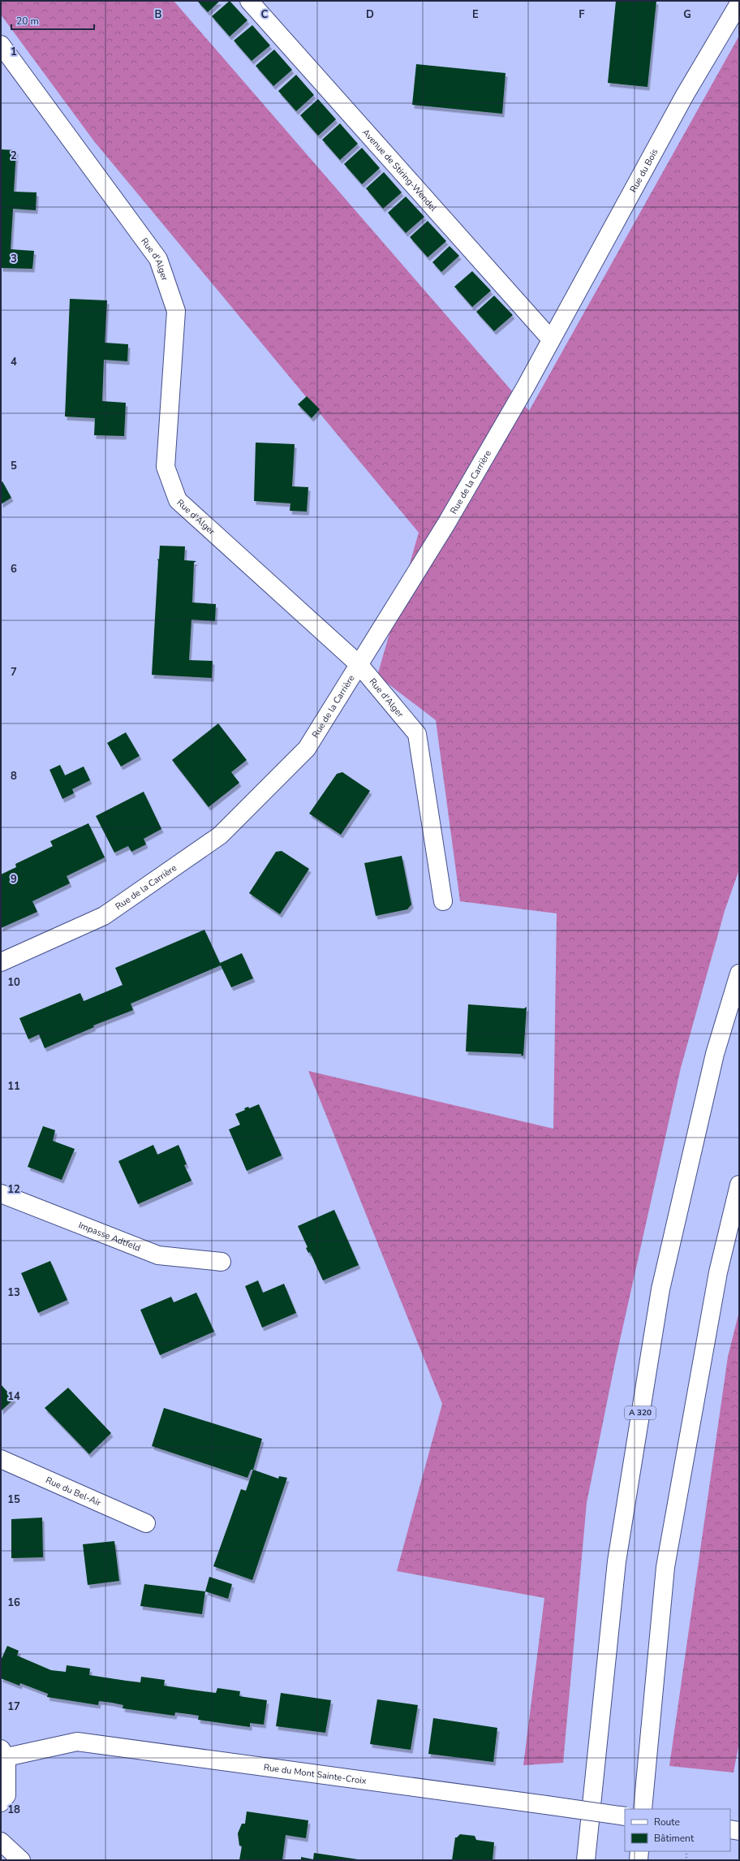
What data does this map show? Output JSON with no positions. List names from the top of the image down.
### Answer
{
  "streets": {
    "main road": [
      "Avenue de Stiring-Wendel",
      "Rue du Bois",
      "Rue d'Alger",
      "Rue de la Carrière",
      "Impasse Adtfeld",
      "A 320",
      "Rue du Bel-Air",
      "Rue du Mont Sainte-Croix"
    ]
  },
  "crossings": [
    ["Avenue de Stiring-Wendel", "Rue du Bois"],
    ["Avenue de Stiring-Wendel", "Rue de la Carrière"],
    ["Rue du Bois", "Rue de la Carrière"],
    ["Rue d'Alger", "Rue de la Carrière"]
  ],
  "legend": ["Route", "Bâtiment"],
  "scale_bar": "20 m",
  "grid": {
    "columns": [
      "B",
      "C",
      "D",
      "E",
      "F",
      "G"
    ],
    "rows": [
      "1",
      "2",
      "3",
      "4",
      "5",
      "6",
      "7",
      "8",
      "9",
      "10",
      "11",
      "12",
      "13",
      "14",
      "15",
      "16",
      "17",
      "18"
    ]
  }
}
